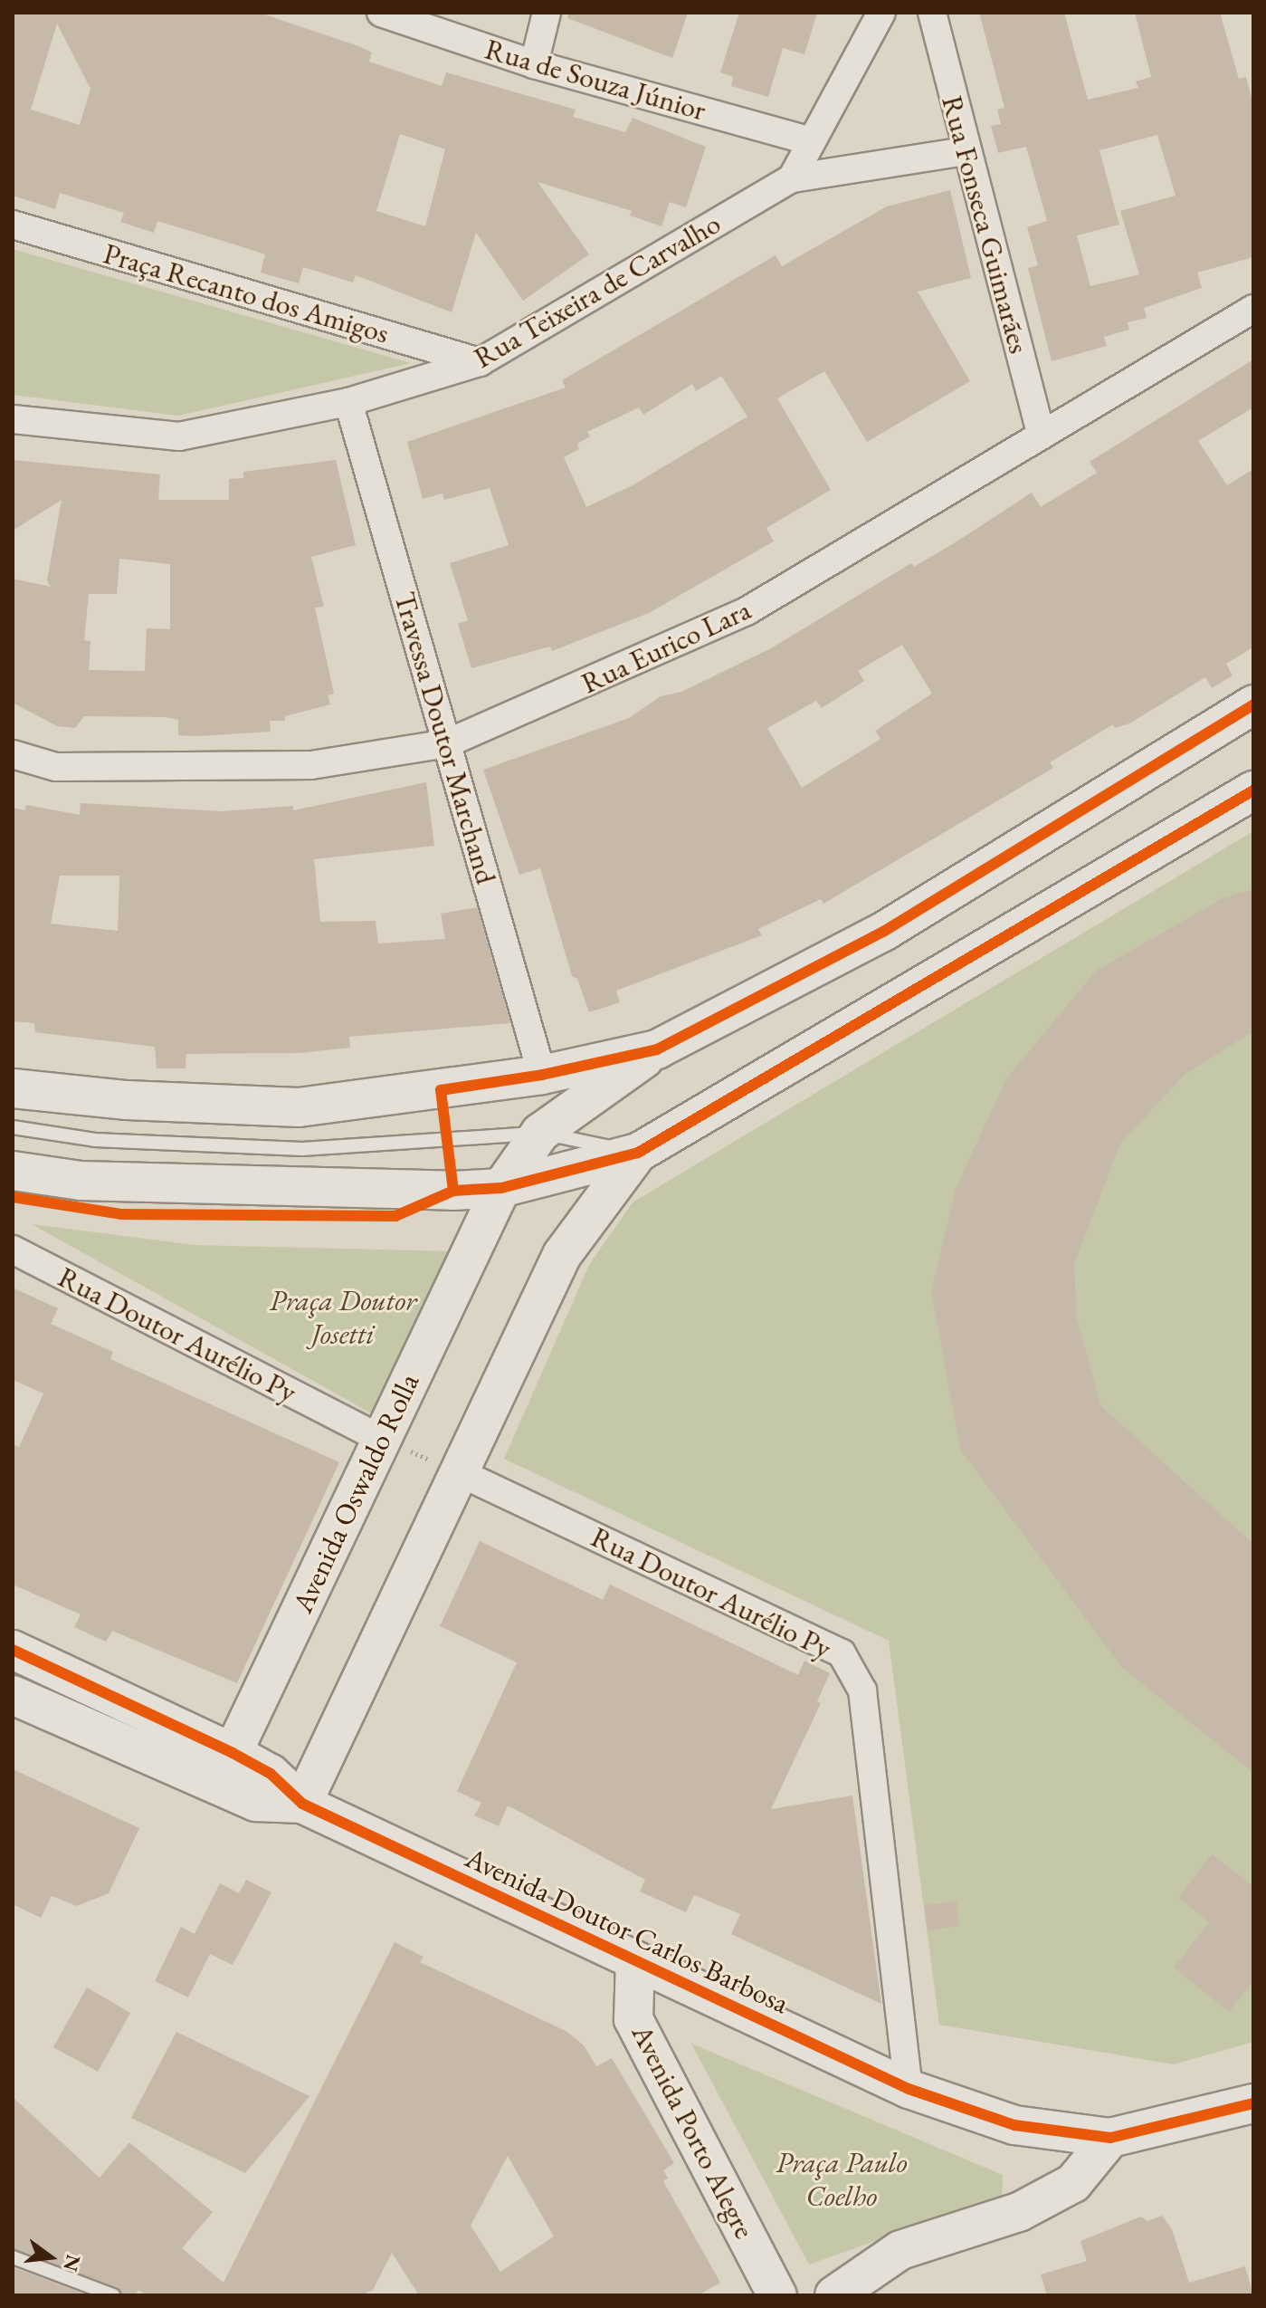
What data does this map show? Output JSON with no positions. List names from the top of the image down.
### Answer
{
  "streets": {
    "street": [
      "Rua de Souza Júnior",
      "Rua Fonseca Guimarães",
      "Rua Teixeira de Carvalho",
      "Praça Recanto dos Amigos",
      "Rua Eurico Lara",
      "Travessa Doutor Marchand",
      "Rua Doutor Aurélio Py",
      "Avenida Oswaldo Rolla",
      "Avenida Doutor Carlos Barbosa",
      "Avenida Porto Alegre"
    ]
  },
  "crossings": [
    ["Rua Fonseca Guimarães", "Rua Teixeira de Carvalho"],
    ["Rua Fonseca Guimarães", "Rua Eurico Lara"],
    ["Rua Teixeira de Carvalho", "Praça Recanto dos Amigos"],
    ["Rua Teixeira de Carvalho", "Travessa Doutor Marchand"],
    ["Rua Eurico Lara", "Travessa Doutor Marchand"],
    ["Rua Doutor Aurélio Py", "Avenida Oswaldo Rolla"],
    ["Rua Doutor Aurélio Py", "Avenida Doutor Carlos Barbosa"],
    ["Avenida Oswaldo Rolla", "Avenida Doutor Carlos Barbosa"],
    ["Avenida Doutor Carlos Barbosa", "Avenida Porto Alegre"]
  ],
  "parks": ["Praça Doutor Josetti", "Praça Paulo Coelho"],
  "north": "right"
}
